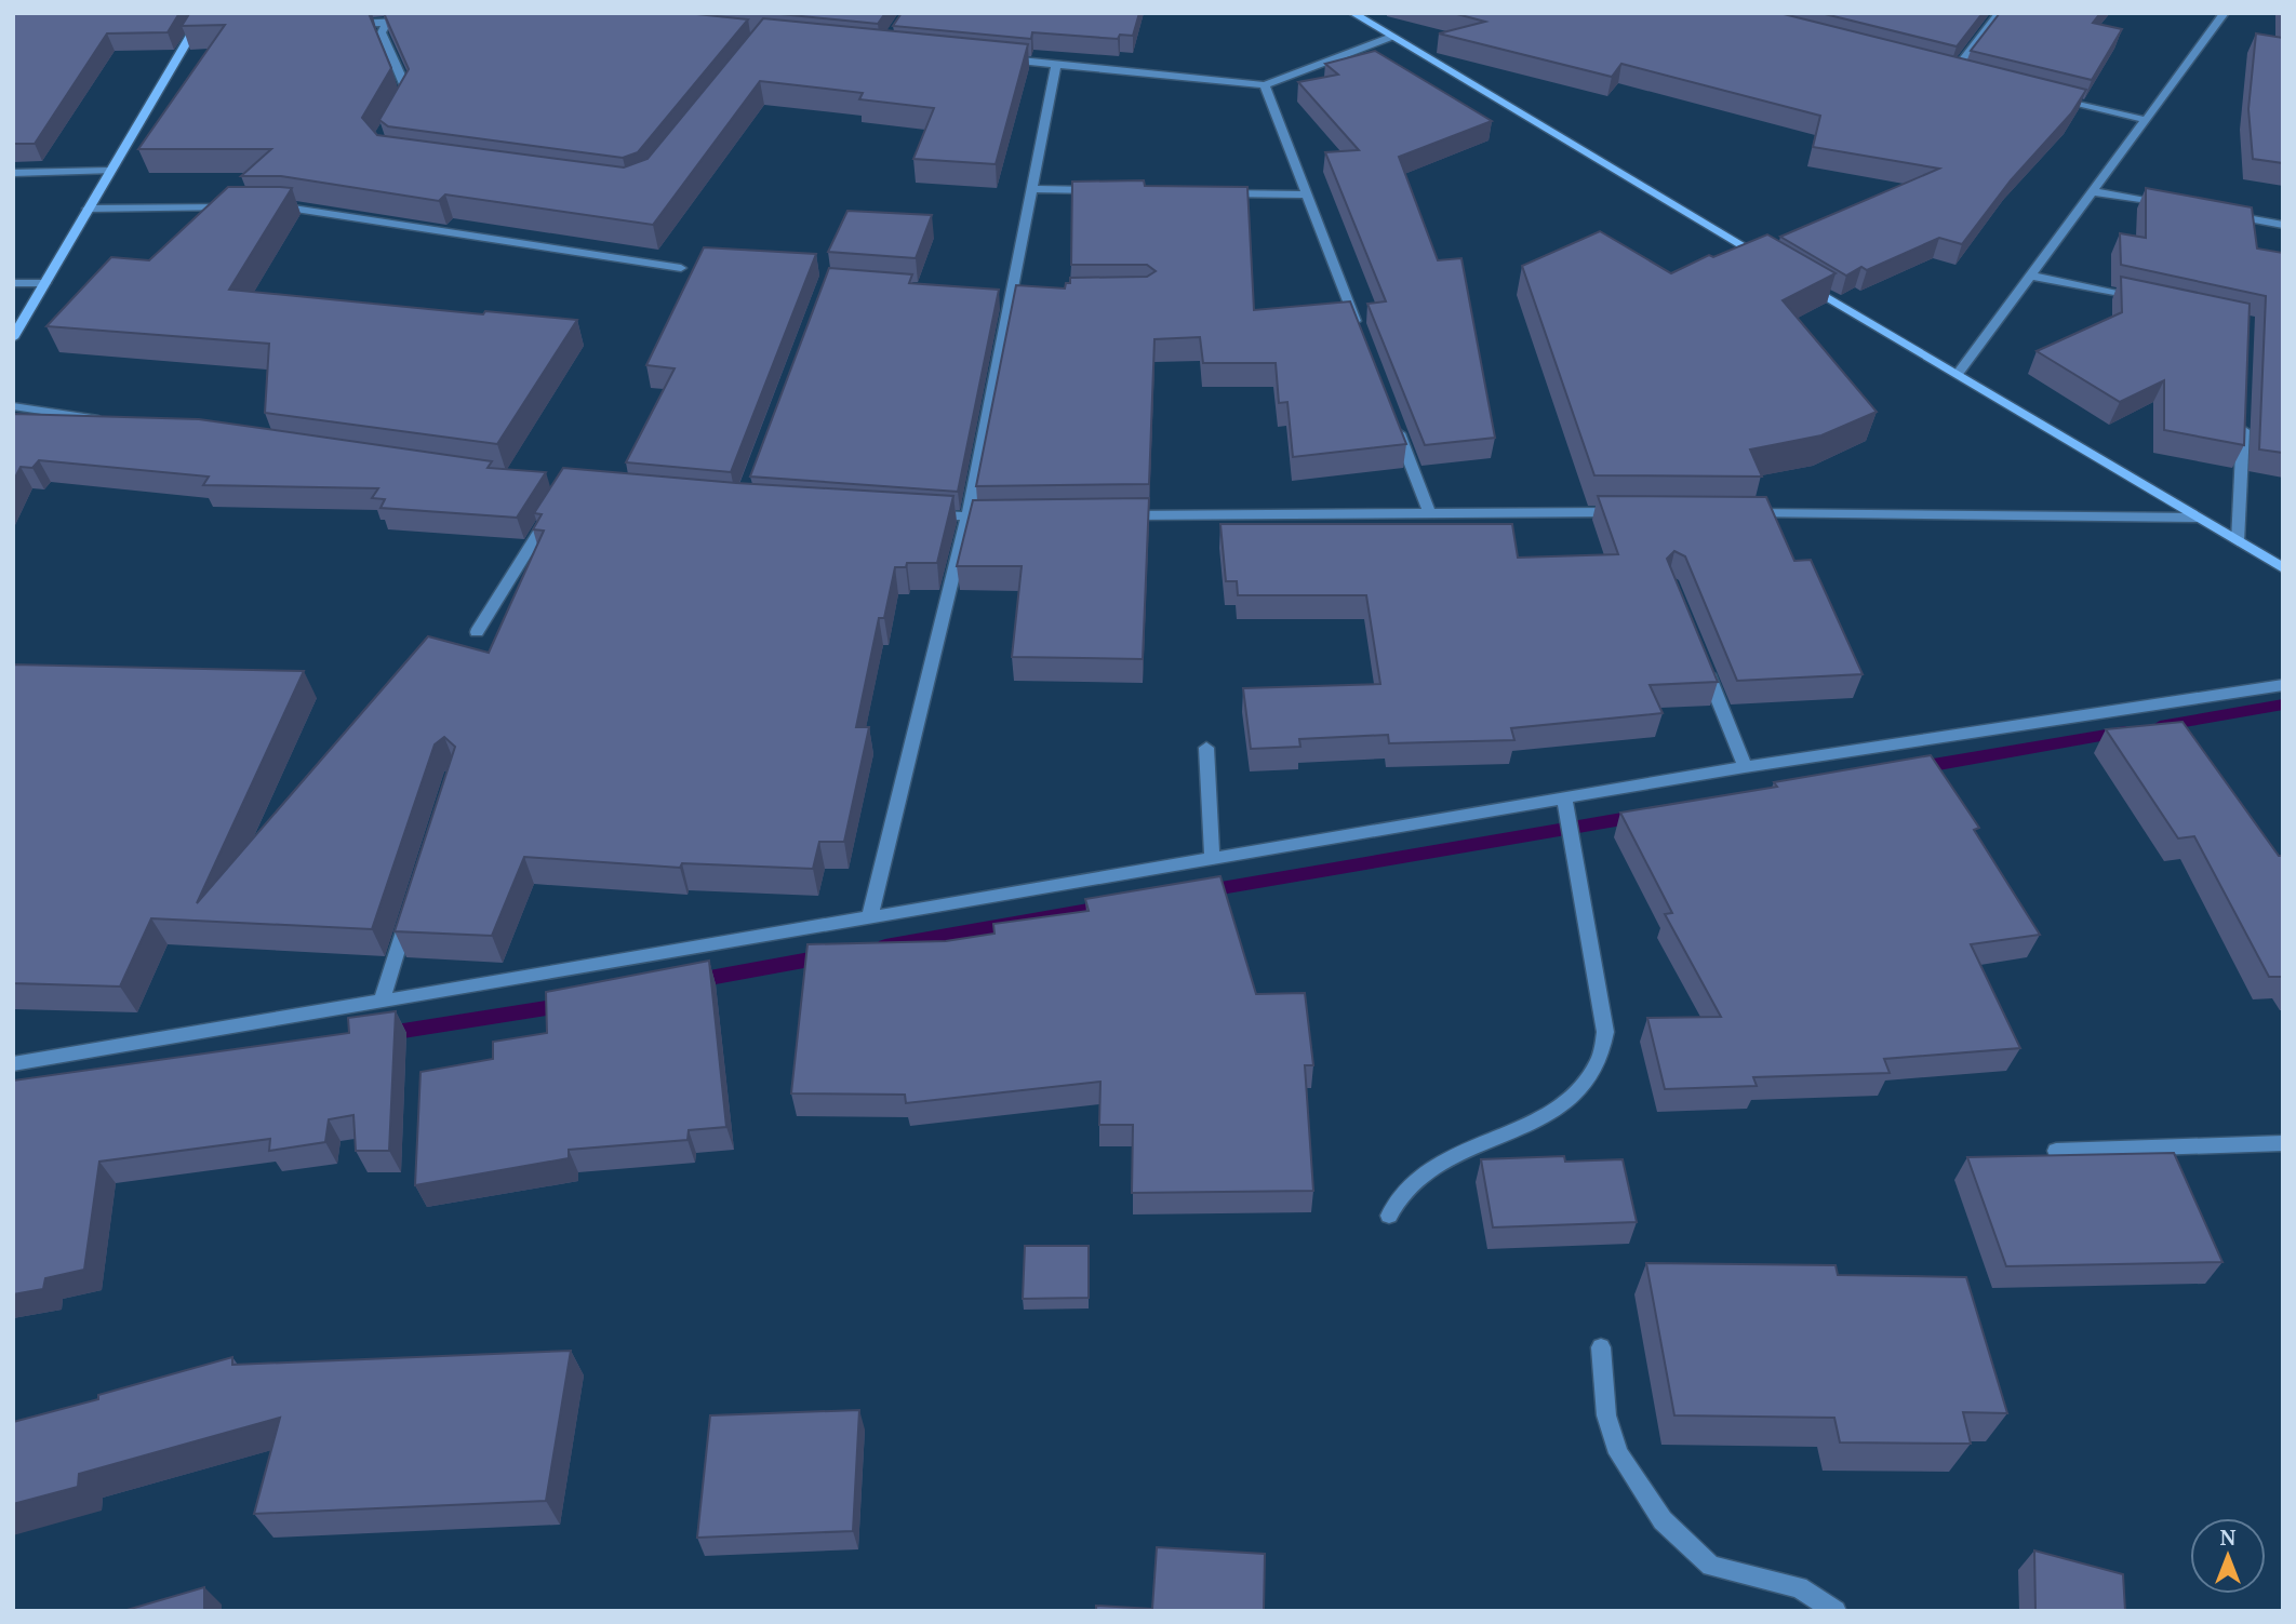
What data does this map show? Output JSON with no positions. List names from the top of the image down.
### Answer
{
  "north": "top"
}
